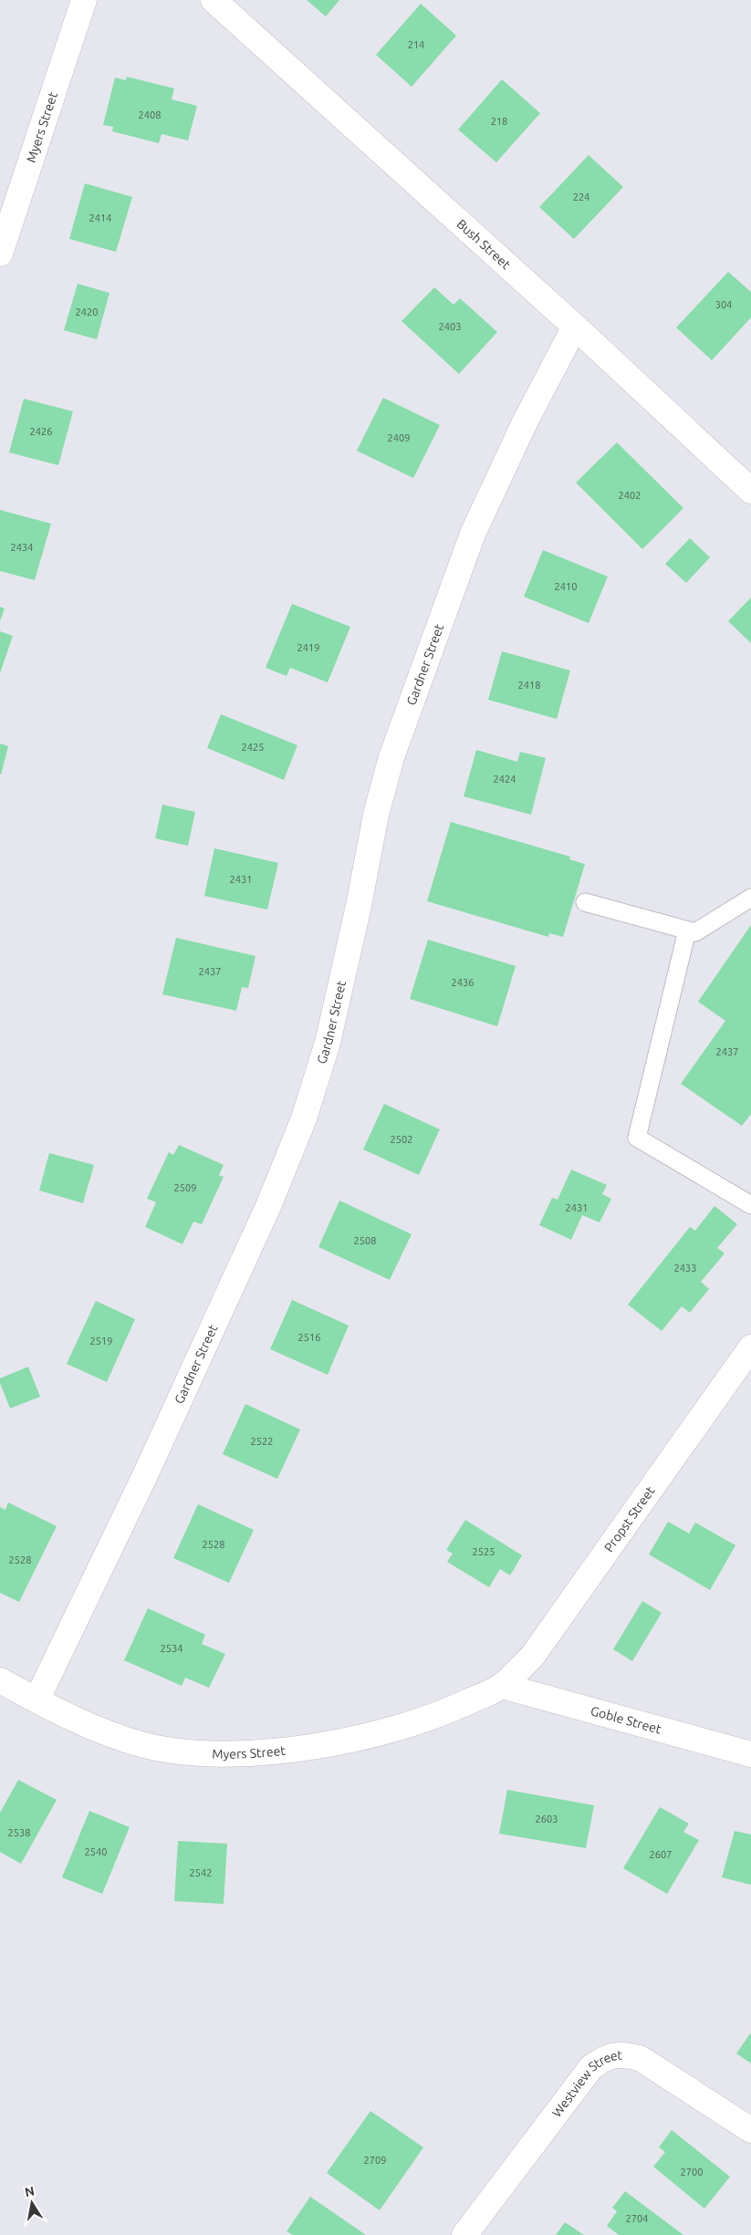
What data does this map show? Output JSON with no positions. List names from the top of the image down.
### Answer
{
  "streets": {
    "street": [
      "Myers Street",
      "Bush Street",
      "Gardner Street",
      "Propst Street",
      "Goble Street",
      "Westview Street"
    ]
  },
  "crossings": [
    ["Myers Street", "Gardner Street"],
    ["Myers Street", "Propst Street"],
    ["Myers Street", "Goble Street"],
    ["Bush Street", "Gardner Street"],
    ["Propst Street", "Goble Street"]
  ],
  "house_numbers": [
    "214",
    "2408",
    "218",
    "224",
    "2414",
    "304",
    "2420",
    "2403",
    "2426",
    "2409",
    "2402",
    "2434",
    "2410",
    "2419",
    "2418",
    "2425",
    "2424",
    "2431",
    "2437",
    "2436",
    "2437",
    "2502",
    "2509",
    "2431",
    "2508",
    "2433",
    "2516",
    "2519",
    "2522",
    "2528",
    "2525",
    "2528",
    "2534",
    "2603",
    "2538",
    "2540",
    "2607",
    "2542",
    "2709",
    "2700",
    "2704"
  ],
  "north": "top"
}
